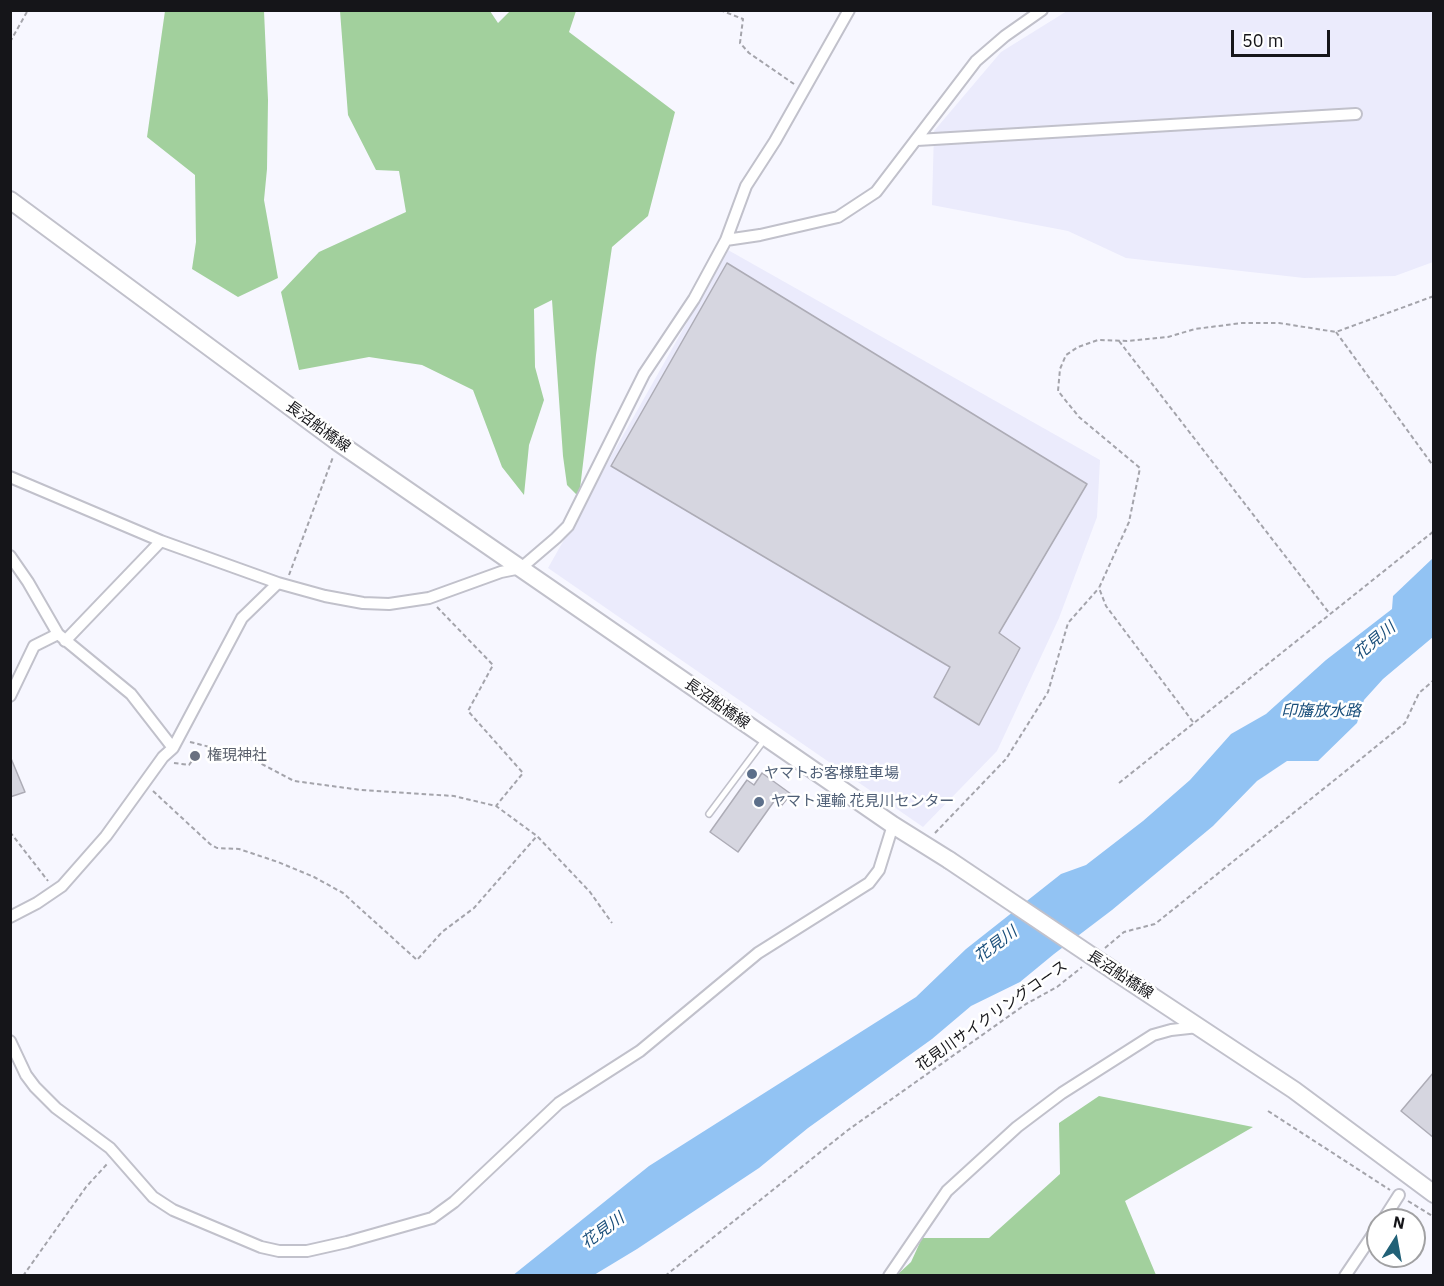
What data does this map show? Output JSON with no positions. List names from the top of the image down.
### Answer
{
  "streets": {
    "main road": ["長沼船橋線"],
    "path": ["花見川サイクリングコース"]
  },
  "water": ["花見川", "印旛放水路"],
  "places": ["権現神社", "ヤマトお客様駐車場", "ヤマト運輸 花見川センター"],
  "scale_bar": "50 m",
  "north": "top"
}
